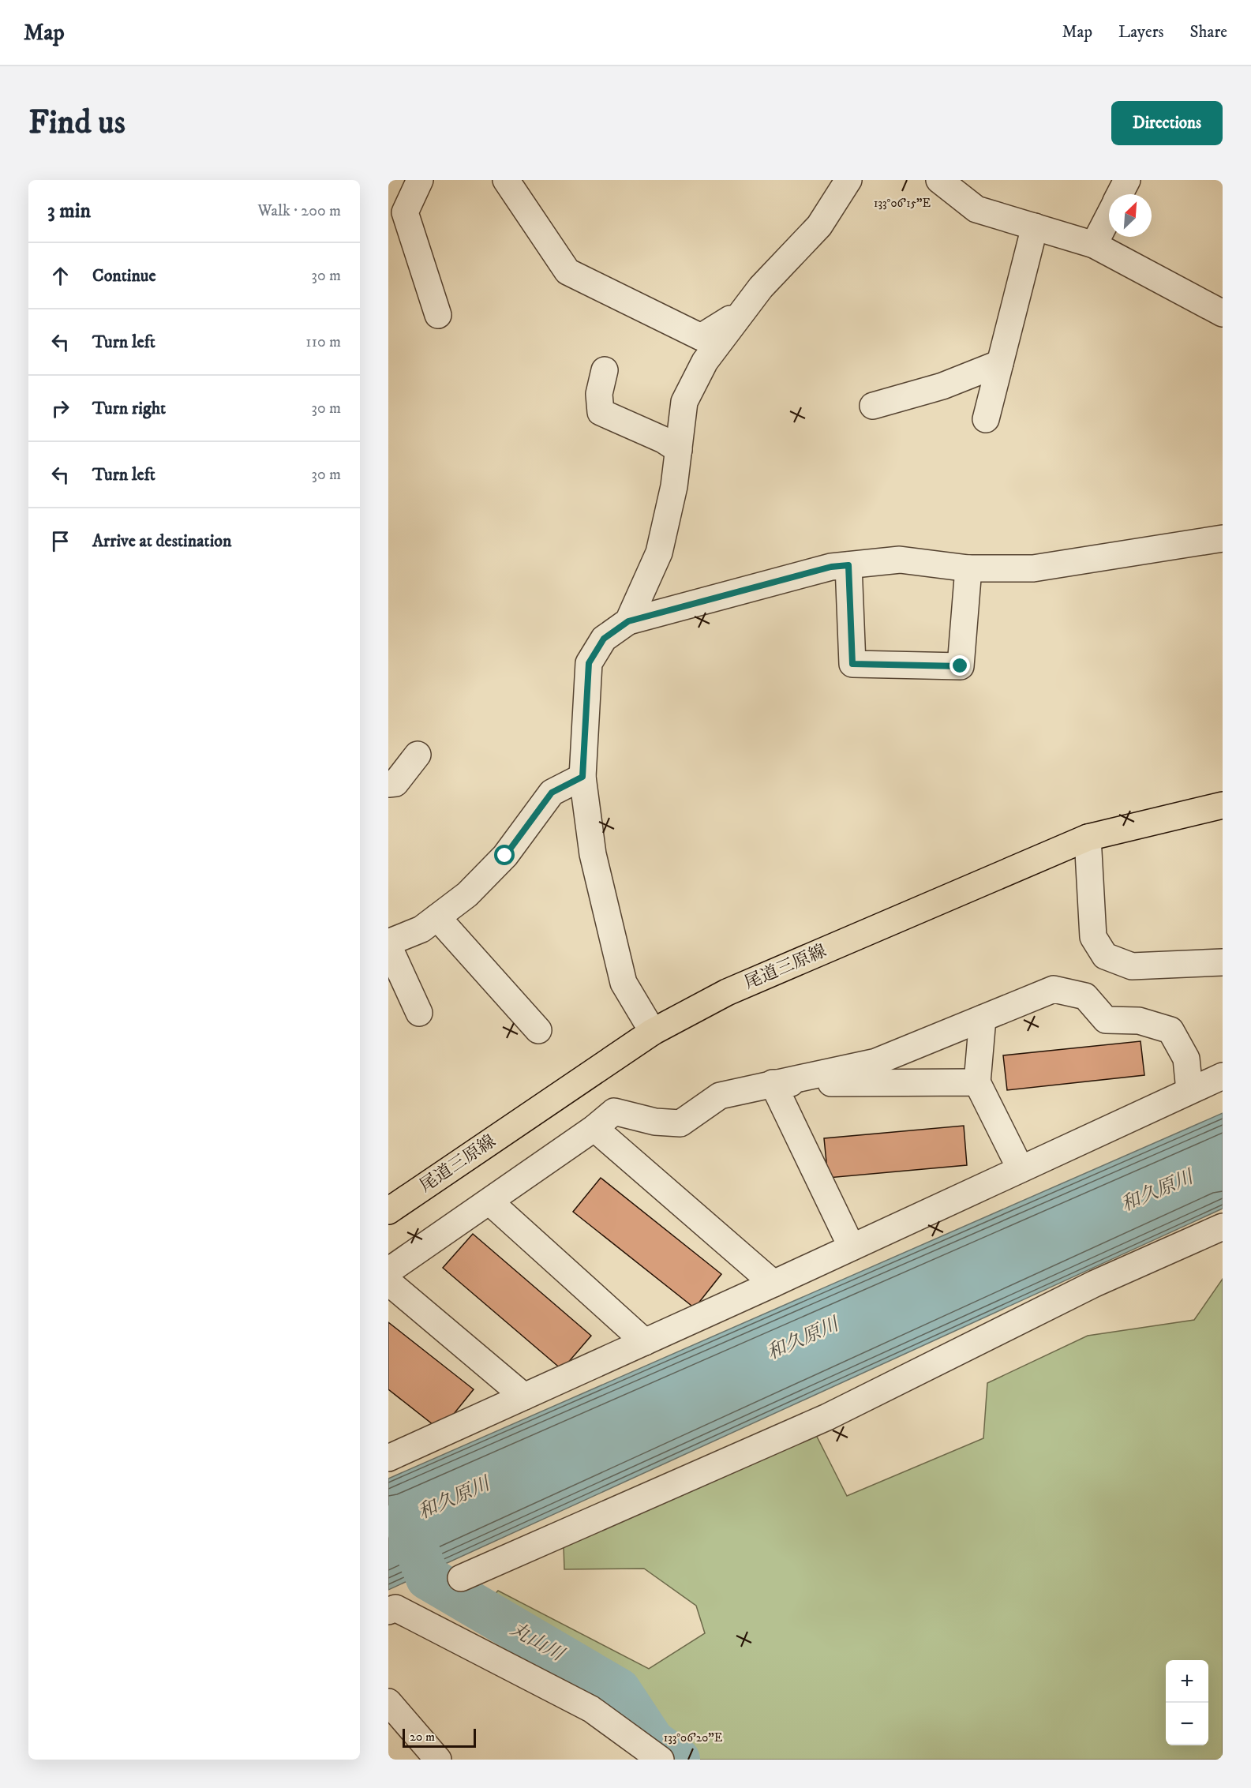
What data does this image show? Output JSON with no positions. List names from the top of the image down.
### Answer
{
  "streets": {
    "main road": ["尾道三原線"]
  },
  "water": ["和久原川", "丸山川"],
  "scale_bar": "20 m",
  "north": "top right",
  "page": {
    "header": "Map",
    "nav": ["Map", "Layers", "Share"],
    "buttons": "Directions",
    "title": "Find us",
    "heading": ["3 min", "Walk · 200 m"],
    "list": [
      ["Continue", "30 m"],
      ["Turn left", "110 m"],
      ["Turn right", "30 m"],
      ["Turn left", "30 m"],
      "Arrive at destination"
    ],
    "map_buttons": ["+", "−"],
    "scale": "20 m"
  },
  "coordinates": ["133°06'15\"E", "133°06'20\"E"]
}
